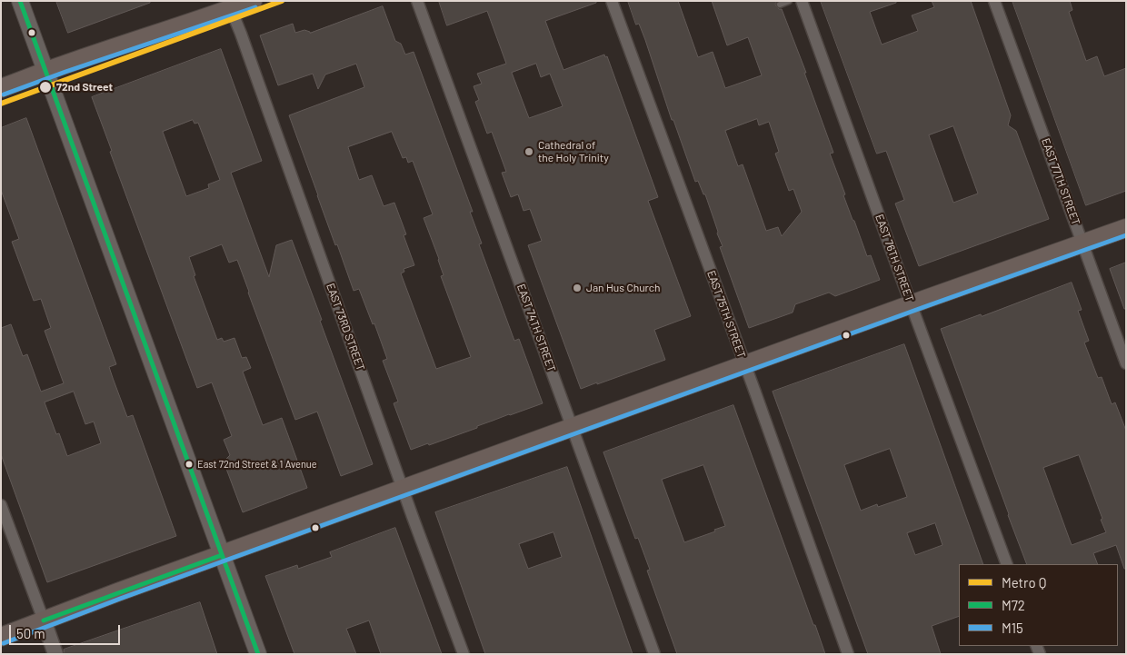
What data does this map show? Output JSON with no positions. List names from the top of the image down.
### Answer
{
  "streets": {
    "street": [
      "EAST 77TH STREET",
      "EAST 76TH STREET",
      "EAST 75TH STREET",
      "EAST 73RD STREET",
      "EAST 74TH STREET"
    ]
  },
  "places": [
    "72nd Street",
    "Cathedral of the Holy Trinity",
    "Jan Hus Church",
    "East 72nd Street & 1 Avenue"
  ],
  "lines": ["metro line Q", "transit line M72", "transit line M15"],
  "legend": ["Metro Q", "M72", "M15"],
  "scale_bar": "50 m"
}
